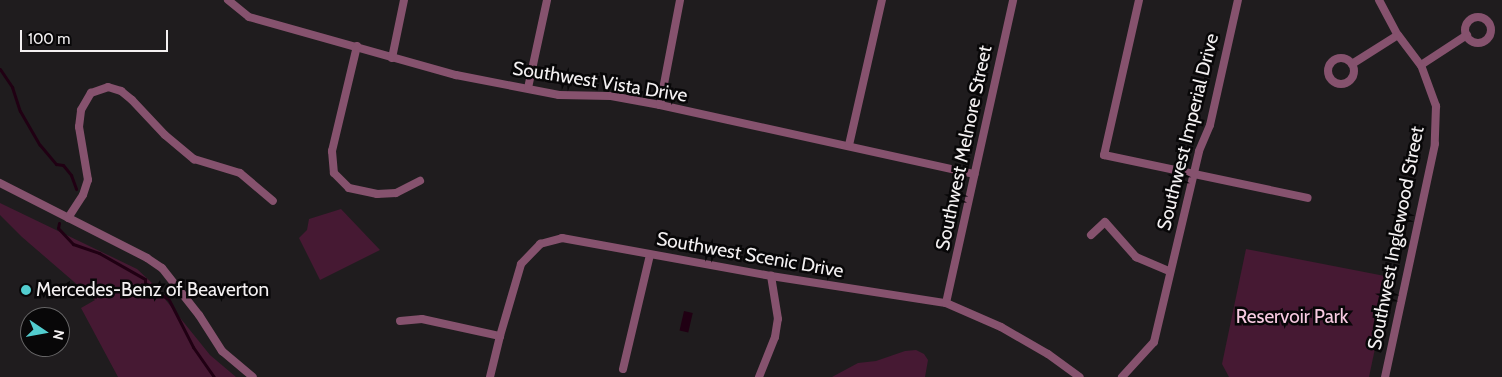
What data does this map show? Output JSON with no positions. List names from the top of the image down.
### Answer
{
  "streets": {
    "street": [
      "Southwest Vista Drive",
      "Southwest Imperial Drive",
      "Southwest Melnore Street",
      "Southwest Inglewood Street",
      "Southwest Scenic Drive"
    ]
  },
  "crossings": [
    ["Southwest Vista Drive", "Southwest Melnore Street"],
    ["Southwest Melnore Street", "Southwest Scenic Drive"]
  ],
  "parks": ["Reservoir Park"],
  "places": ["Mercedes-Benz of Beaverton"],
  "scale_bar": "100 m",
  "north": "right"
}
